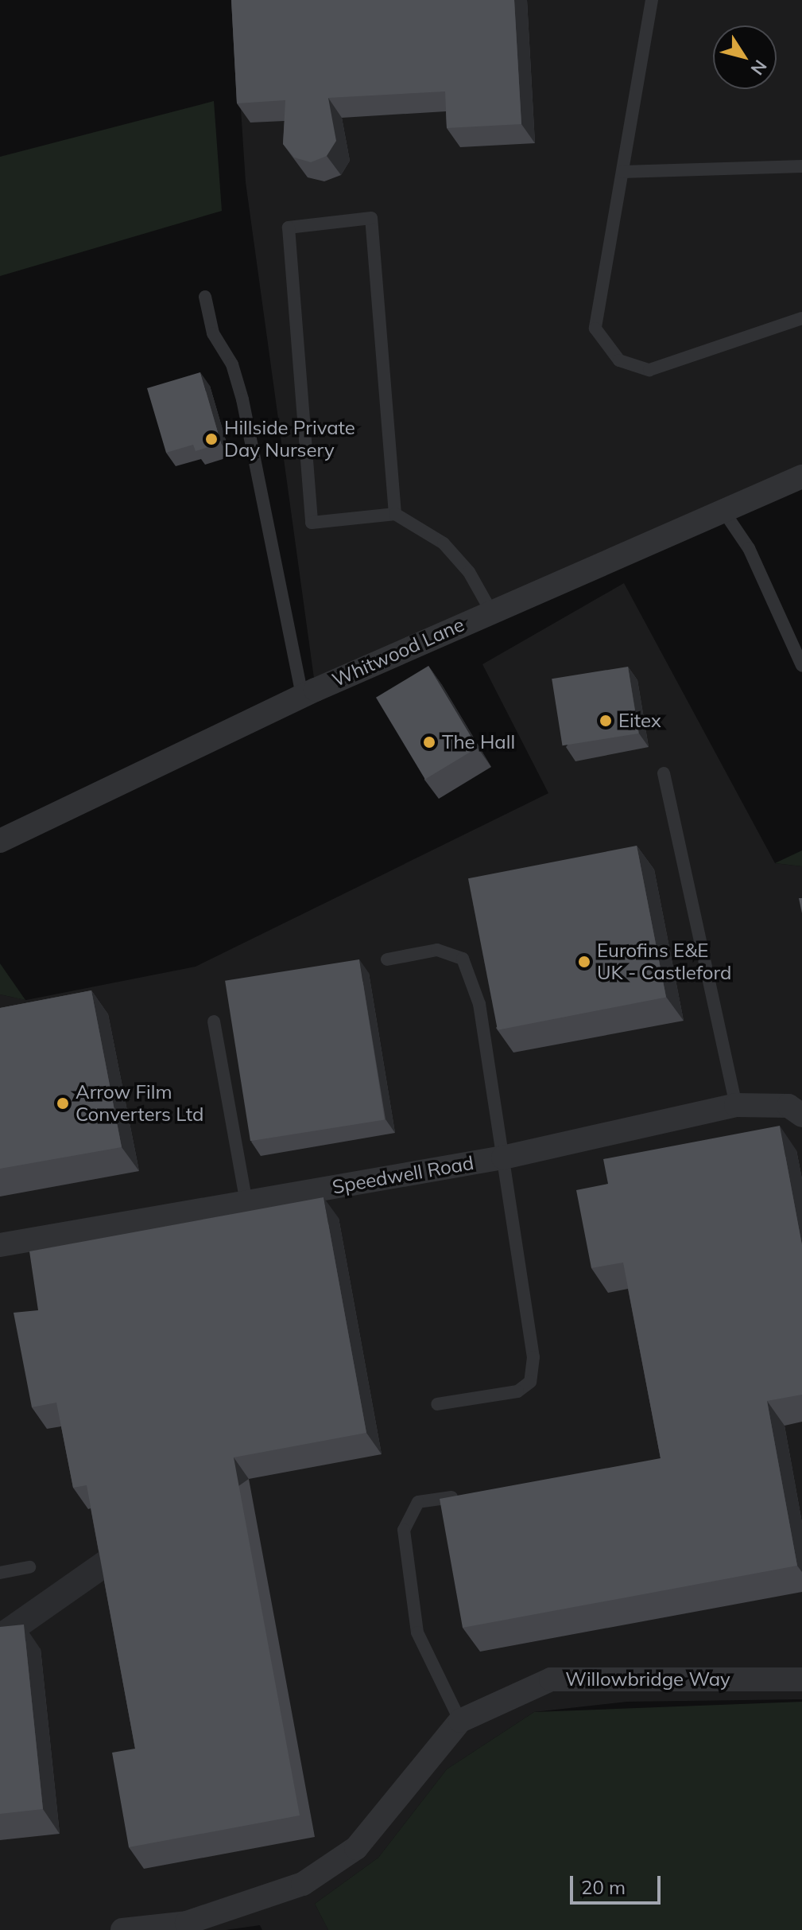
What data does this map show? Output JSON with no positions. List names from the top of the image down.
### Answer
{
  "streets": {
    "street": ["Whitwood Lane", "Speedwell Road", "Willowbridge Way"]
  },
  "places": [
    "Hillside Private Day Nursery",
    "Eitex",
    "The Hall",
    "Eurofins E&E UK - Castleford",
    "Arrow Film Converters Ltd"
  ],
  "scale_bar": "20 m",
  "north": "bottom right"
}
